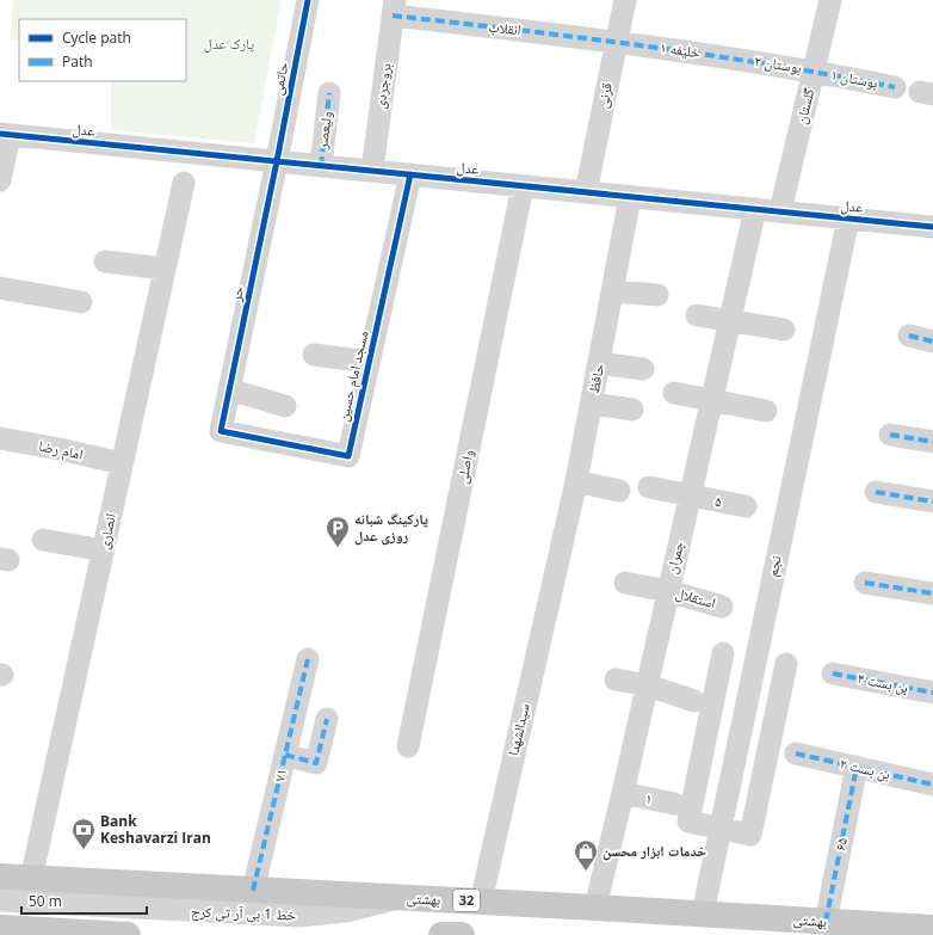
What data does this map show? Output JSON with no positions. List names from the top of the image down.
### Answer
{
  "streets": {
    "main road": ["بهشتى", "32"],
    "street": [
      "انقلاب",
      "خلیفه ۱",
      "بوستان ۲",
      "حاتمی",
      "بوستان ۱",
      "بروجردی",
      "قرنی",
      "گلستان",
      "عدل",
      "ولیعصر",
      "حر",
      "مسجد امام حسین",
      "حافظ",
      "امام رضا",
      "واصلی",
      "۵",
      "انصاری",
      "چمران",
      "نجم",
      "استقلال",
      "بن بست ۴",
      "سیدالشهدا",
      "بن بست ۲",
      "۷۱",
      "۱",
      "۶۵",
      "خط 1 بی آر تی کرج"
    ]
  },
  "crossings": [
    ["انقلاب", "خلیفه ۱"],
    ["انقلاب", "بروجردی"],
    ["انقلاب", "قرنی"],
    ["خلیفه ۱", "بوستان ۲"],
    ["خلیفه ۱", "قرنی"],
    ["بوستان ۲", "بوستان ۱"],
    ["بوستان ۲", "گلستان"],
    ["حاتمی", "عدل"],
    ["حاتمی", "حر"],
    ["بوستان ۱", "گلستان"],
    ["بروجردی", "عدل"],
    ["قرنی", "عدل"],
    ["گلستان", "عدل"],
    ["عدل", "ولیعصر"],
    ["عدل", "حر"],
    ["عدل", "مسجد امام حسین"],
    ["عدل", "حافظ"],
    ["عدل", "واصلی"],
    ["عدل", "چمران"],
    ["عدل", "نجم"],
    ["حر", "مسجد امام حسین"],
    ["حافظ", "سیدالشهدا"],
    ["امام رضا", "انصاری"],
    ["۵", "چمران"],
    ["انصاری", "بهشتى"],
    ["چمران", "استقلال"],
    ["چمران", "۱"],
    ["چمران", "بهشتى"],
    ["نجم", "بهشتى"],
    ["سیدالشهدا", "بهشتى"],
    ["بن بست ۲", "۶۵"],
    ["۷۱", "بهشتى"],
    ["۶۵", "بهشتى"],
    ["بهشتى", "خط 1 بی آر تی کرج"]
  ],
  "parks": ["پارک عدل"],
  "places": {
    "parking": ["پارکینگ شبانه روزی عدل"],
    "bank": ["Bank Keshavarzi Iran"],
    "shop": ["خدمات ابزار محسن"]
  },
  "legend": ["Cycle path", "Path"],
  "scale_bar": "50 m"
}
